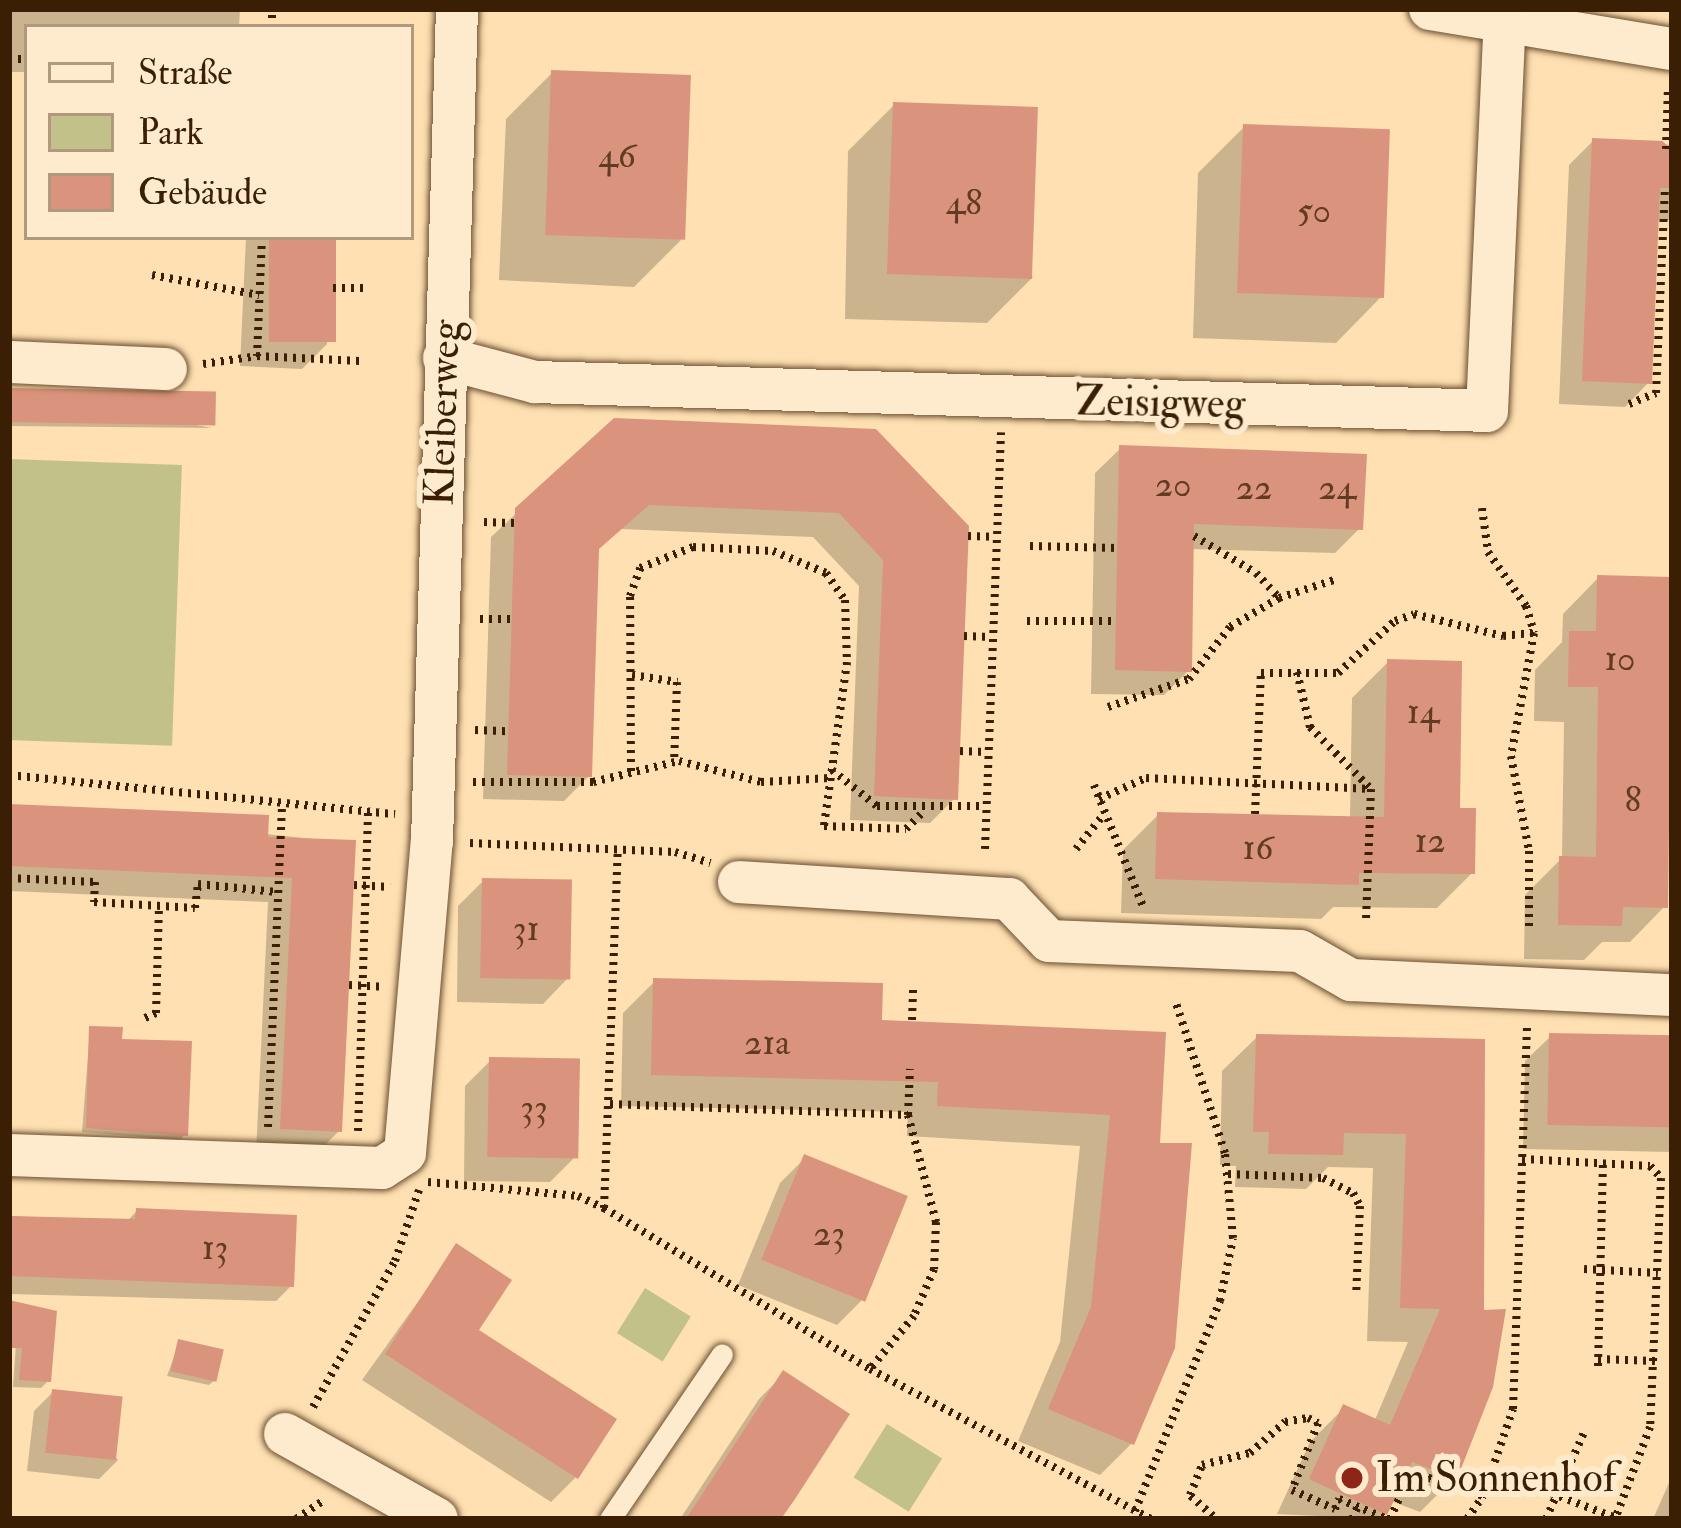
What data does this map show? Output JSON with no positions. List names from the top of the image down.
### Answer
{
  "streets": {
    "street": ["Zeisigweg", "Kleiberweg"]
  },
  "crossings": [
    ["Zeisigweg", "Kleiberweg"]
  ],
  "places": ["Im Sonnenhof"],
  "house_numbers": [
    "46",
    "48",
    "50",
    "20",
    "22",
    "24",
    "10",
    "14",
    "8",
    "12",
    "16",
    "31",
    "21a",
    "33",
    "23",
    "13"
  ],
  "legend": ["Straße", "Park", "Gebäude"]
}
